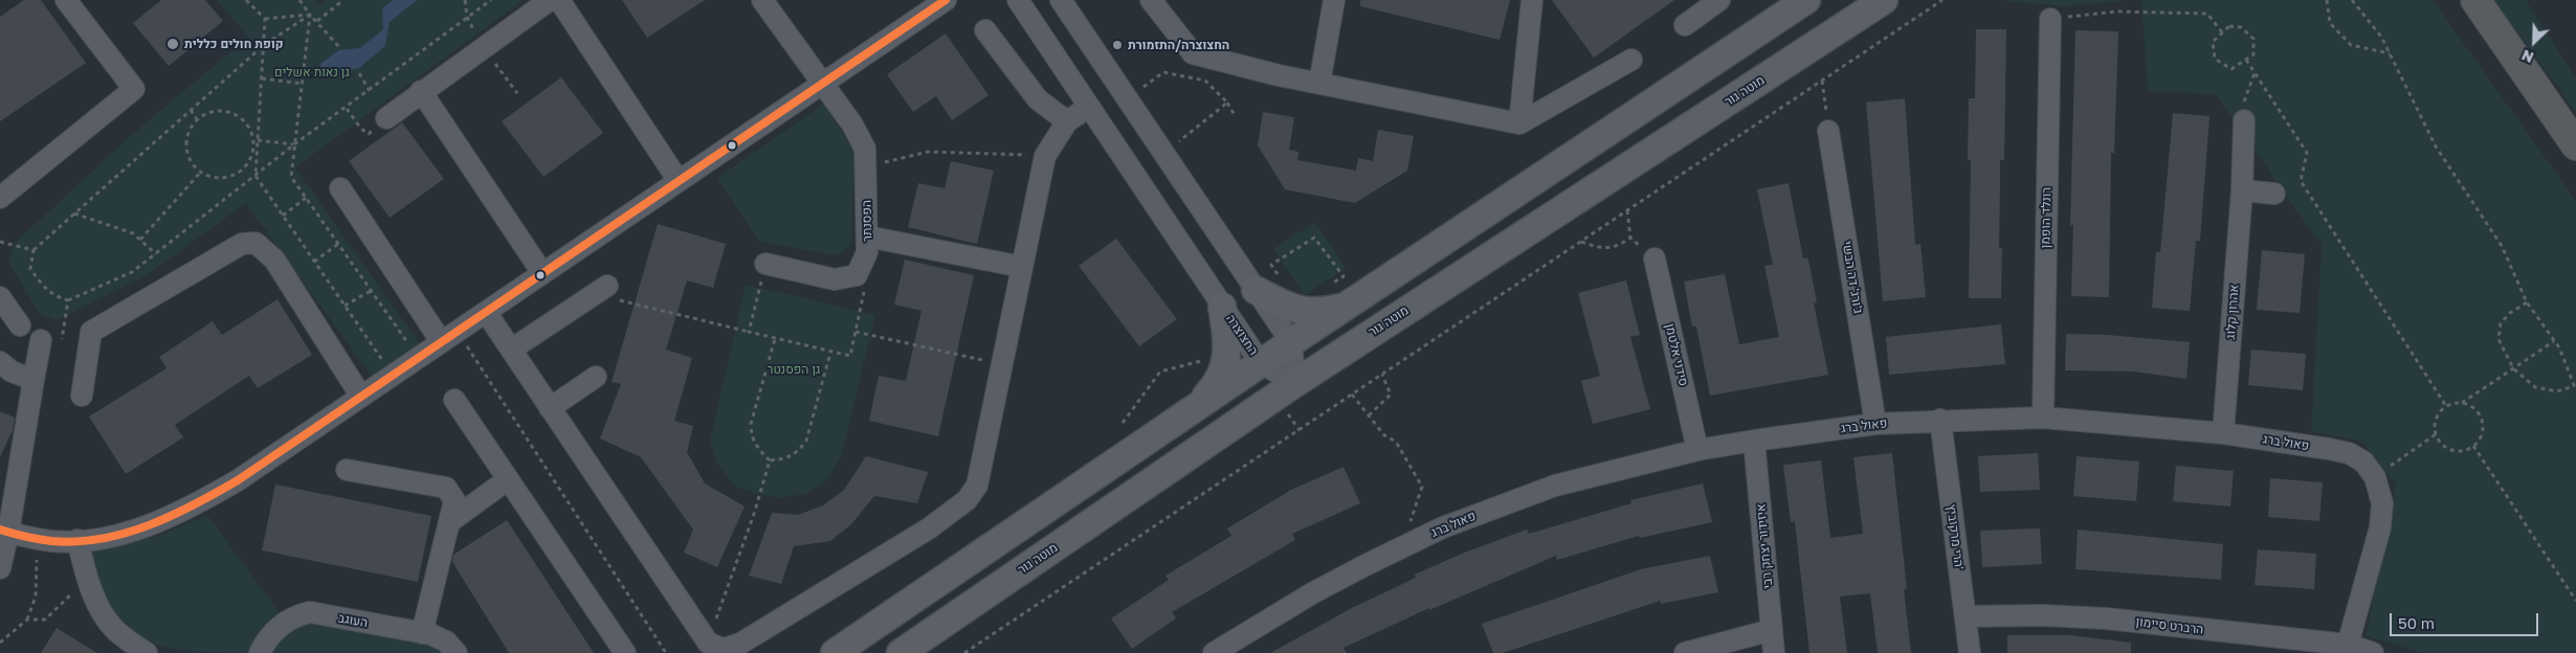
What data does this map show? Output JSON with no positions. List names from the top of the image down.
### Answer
{
  "streets": {
    "main road": ["מוטה גור"],
    "street": [
      "רונלד הופמן",
      "הפסנתר",
      "ג'ורג' דה הבשי",
      "אהרון קלוג",
      "החצוצרה",
      "סידני אלטמן",
      "פאול ברג",
      "הרי מרקוביץ'",
      "איזידור יצחק רבי",
      "העוגב",
      "הרברט סיימון"
    ]
  },
  "crossings": [
    ["מוטה גור", "החצוצרה"],
    ["רונלד הופמן", "פאול ברג"],
    ["ג'ורג' דה הבשי", "פאול ברג"],
    ["אהרון קלוג", "פאול ברג"],
    ["סידני אלטמן", "פאול ברג"],
    ["פאול ברג", "הרי מרקוביץ'"],
    ["פאול ברג", "איזידור יצחק רבי"],
    ["פאול ברג", "הרברט סיימון"],
    ["הרי מרקוביץ'", "הרברט סיימון"]
  ],
  "parks": ["גן נאות אשלים", "גן הפסנטר"],
  "places": ["קופת חולים כללית", "החצוצרה/התזמורת"],
  "scale_bar": "50 m",
  "north": "bottom left"
}
